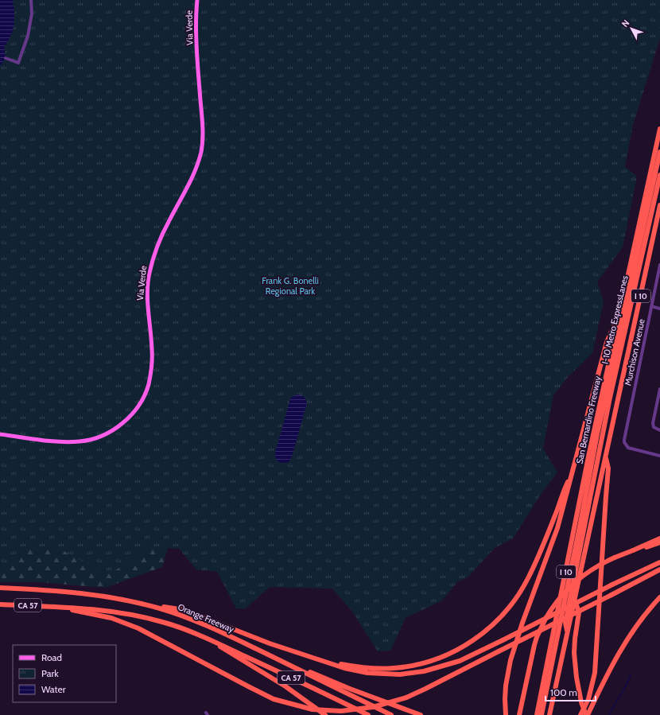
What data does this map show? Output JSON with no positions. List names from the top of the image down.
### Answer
{
  "streets": {
    "highway": [
      "I 10",
      "I-10 Metro ExpressLanes",
      "San Bernardino Freeway",
      "CA 57",
      "Orange Freeway"
    ],
    "main road": ["Via Verde"],
    "street": ["Murchison Avenue"]
  },
  "crossings": [
    ["I 10", "I-10 Metro ExpressLanes"]
  ],
  "parks": ["Frank G. Bonelli Regional Park"],
  "legend": ["Road", "Park", "Water"],
  "scale_bar": "100 m",
  "north": "top left"
}
